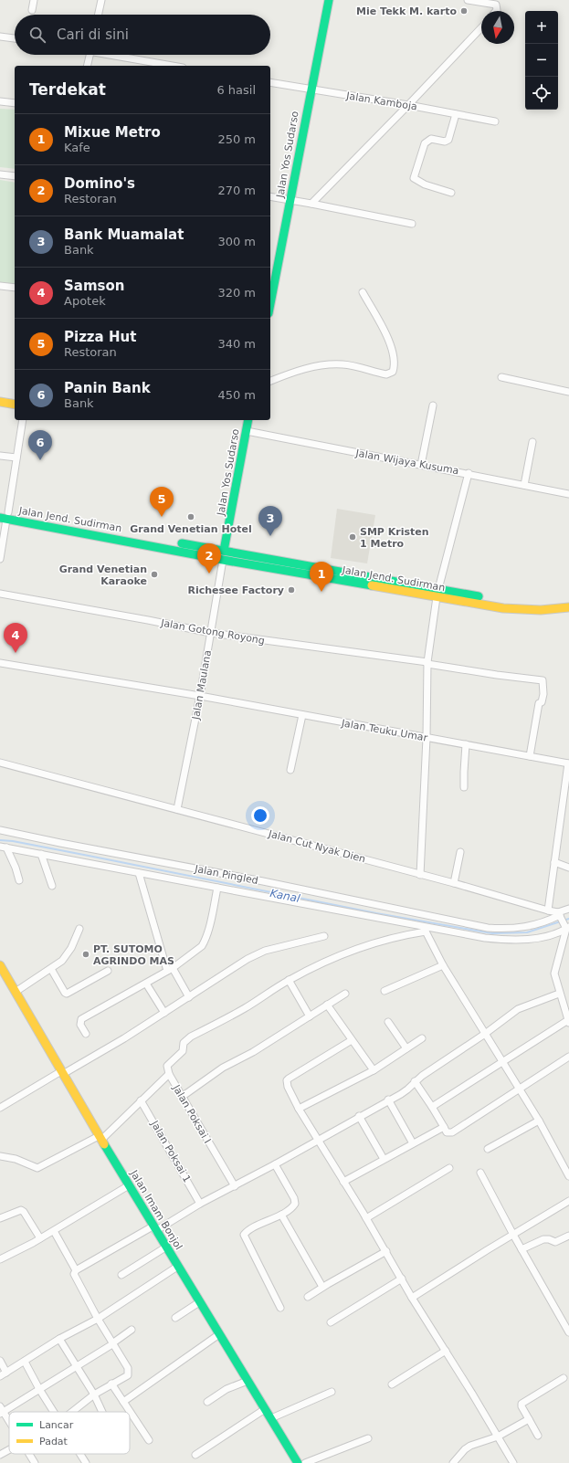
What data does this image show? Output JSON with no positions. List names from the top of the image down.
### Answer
{
  "streets": {
    "main road": ["Jalan Yos Sudarso", "Jalan Jend. Sudirman", "Jalan Imam Bonjol"],
    "street": [
      "Jalan Kamboja",
      "Jalan Wijaya Kusuma",
      "Jalan Gotong Royong",
      "Jalan Maulana",
      "Jalan Teuku Umar",
      "Jalan Cut Nyak Dien",
      "Jalan Pingled",
      "Jalan Poksai I",
      "Jalan Poksai 1"
    ]
  },
  "crossings": [
    ["Jalan Kamboja", "Jalan Yos Sudarso"],
    ["Jalan Yos Sudarso", "Jalan Wijaya Kusuma"],
    ["Jalan Yos Sudarso", "Jalan Jend. Sudirman"],
    ["Jalan Yos Sudarso", "Jalan Maulana"],
    ["Jalan Jend. Sudirman", "Jalan Maulana"],
    ["Jalan Gotong Royong", "Jalan Maulana"],
    ["Jalan Gotong Royong", "Jalan Teuku Umar"],
    ["Jalan Maulana", "Jalan Teuku Umar"],
    ["Jalan Maulana", "Jalan Cut Nyak Dien"],
    ["Jalan Cut Nyak Dien", "Jalan Pingled"],
    ["Jalan Poksai I", "Jalan Poksai 1"],
    ["Jalan Poksai I", "Jalan Imam Bonjol"]
  ],
  "water": ["Kanal"],
  "places": [
    "Mie Tekk M. karto",
    "Grand Venetian Hotel",
    "SMP Kristen 1 Metro",
    "Grand Venetian Karaoke",
    "Richesee Factory",
    "PT. SUTOMO AGRINDO MAS"
  ],
  "legend": ["Lancar", "Padat"],
  "north": "bottom",
  "page": {
    "map_buttons": ["+", "−"],
    "search": "Cari di sini",
    "heading": ["Terdekat", "6 hasil"],
    "list": [
      {
        "mark": "1",
        "name": "Mixue Metro",
        "note": "Kafe",
        "value": "250 m"
      },
      {
        "mark": "2",
        "name": "Domino's",
        "note": "Restoran",
        "value": "270 m"
      },
      {
        "mark": "3",
        "name": "Bank Muamalat",
        "note": "Bank",
        "value": "300 m"
      },
      {
        "mark": "4",
        "name": "Samson",
        "note": "Apotek",
        "value": "320 m"
      },
      {
        "mark": "5",
        "name": "Pizza Hut",
        "note": "Restoran",
        "value": "340 m"
      },
      {
        "mark": "6",
        "name": "Panin Bank",
        "note": "Bank",
        "value": "450 m"
      }
    ],
    "pins": [
      "6",
      "5",
      "3",
      "2",
      "1",
      "4"
    ]
  }
}
